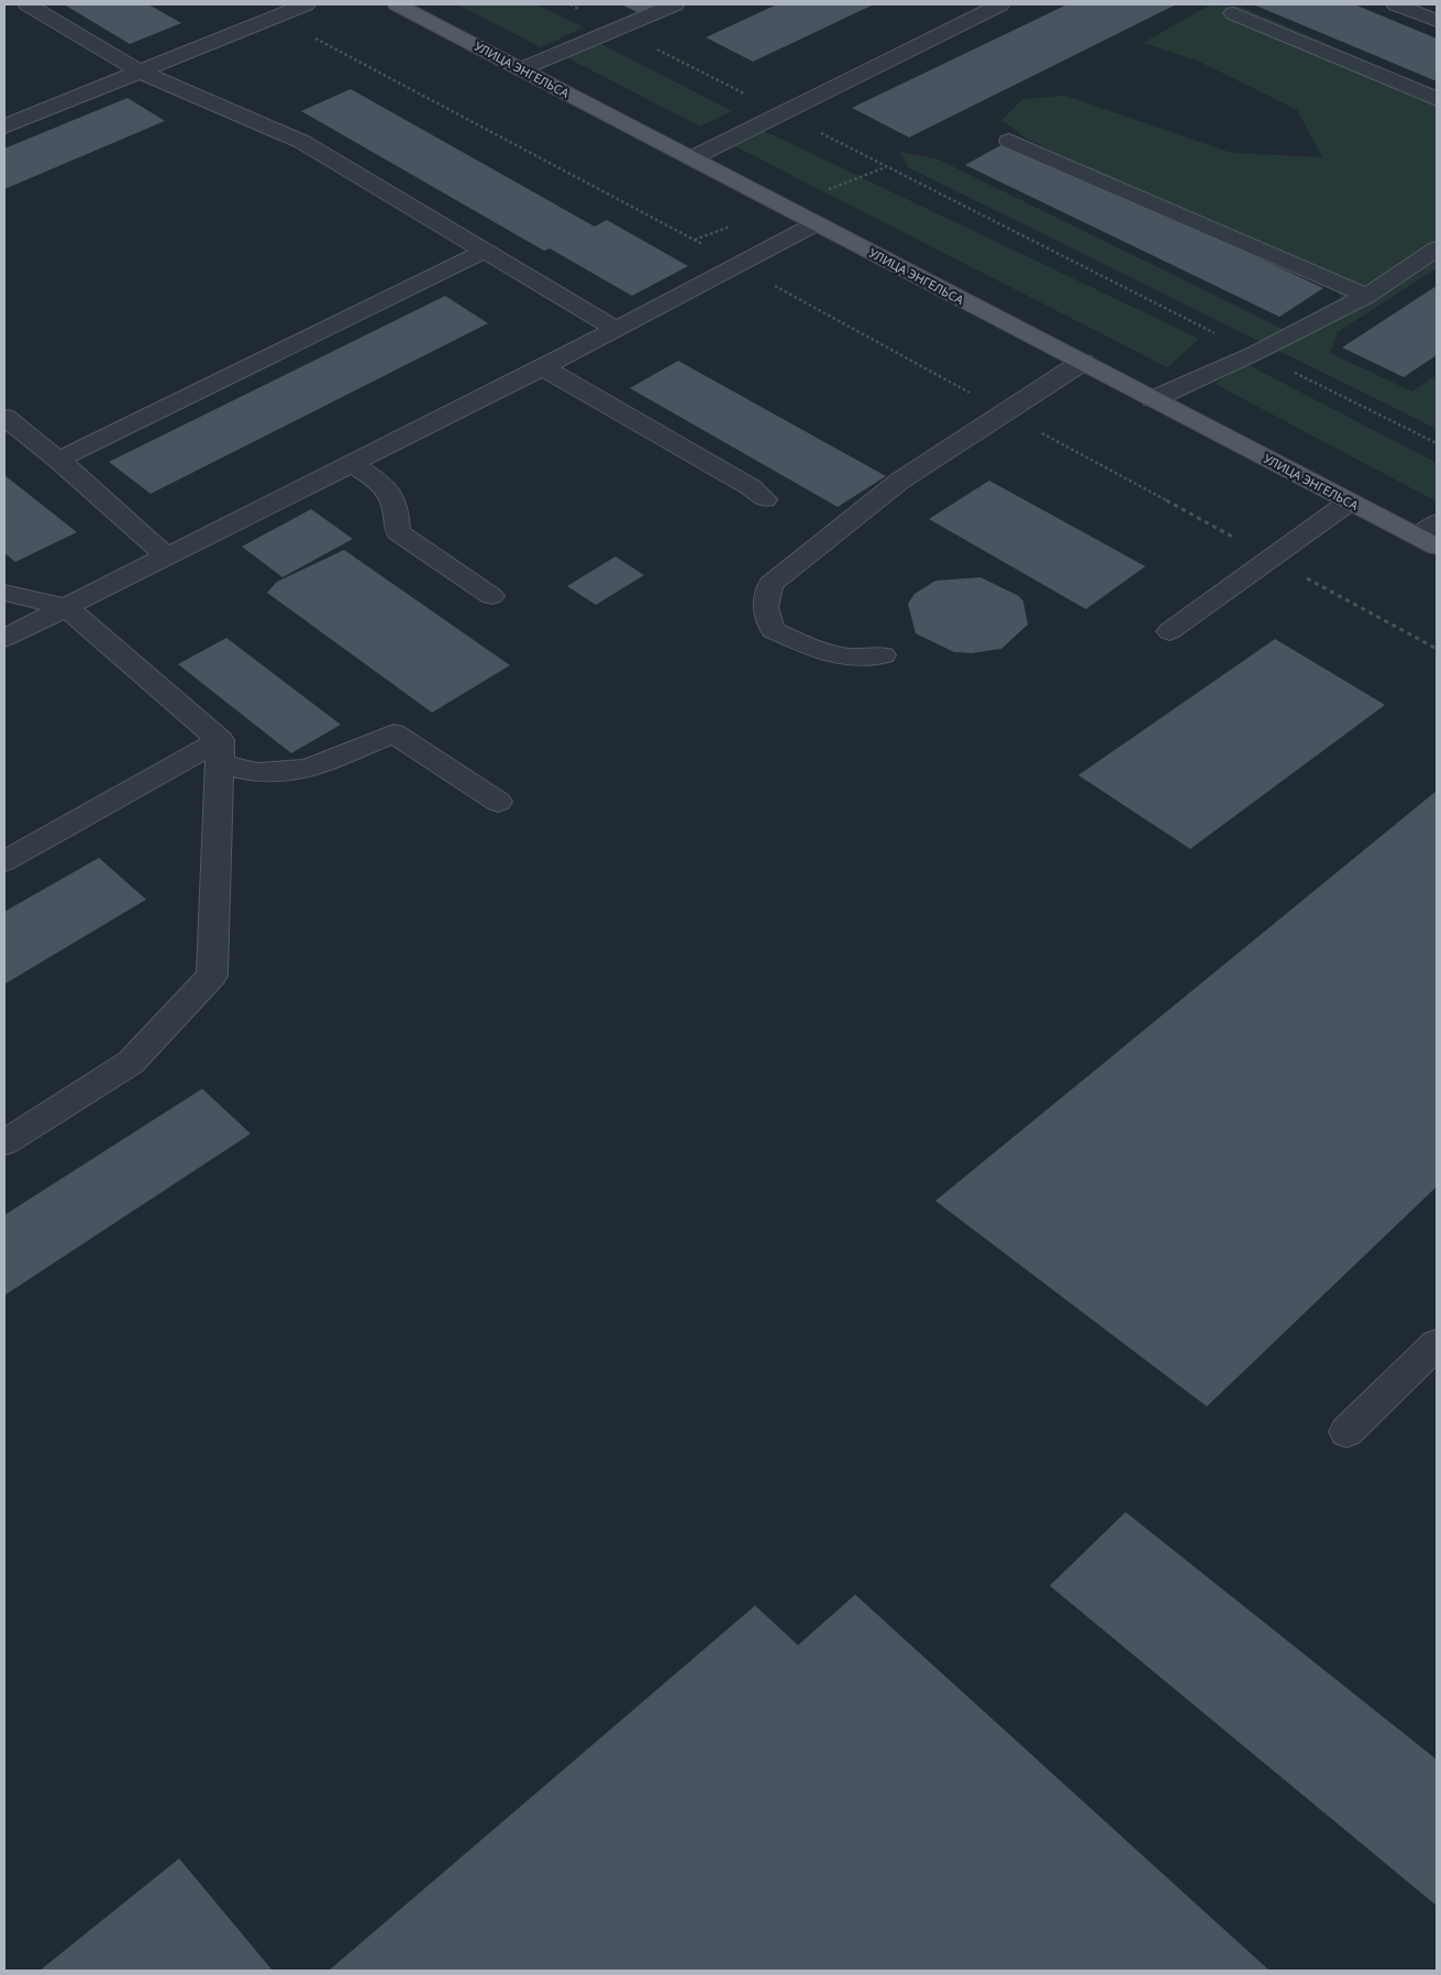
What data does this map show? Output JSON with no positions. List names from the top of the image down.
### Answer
{
  "streets": {
    "main road": ["УЛИЦА ЭНГЕЛЬСА"]
  }
}
